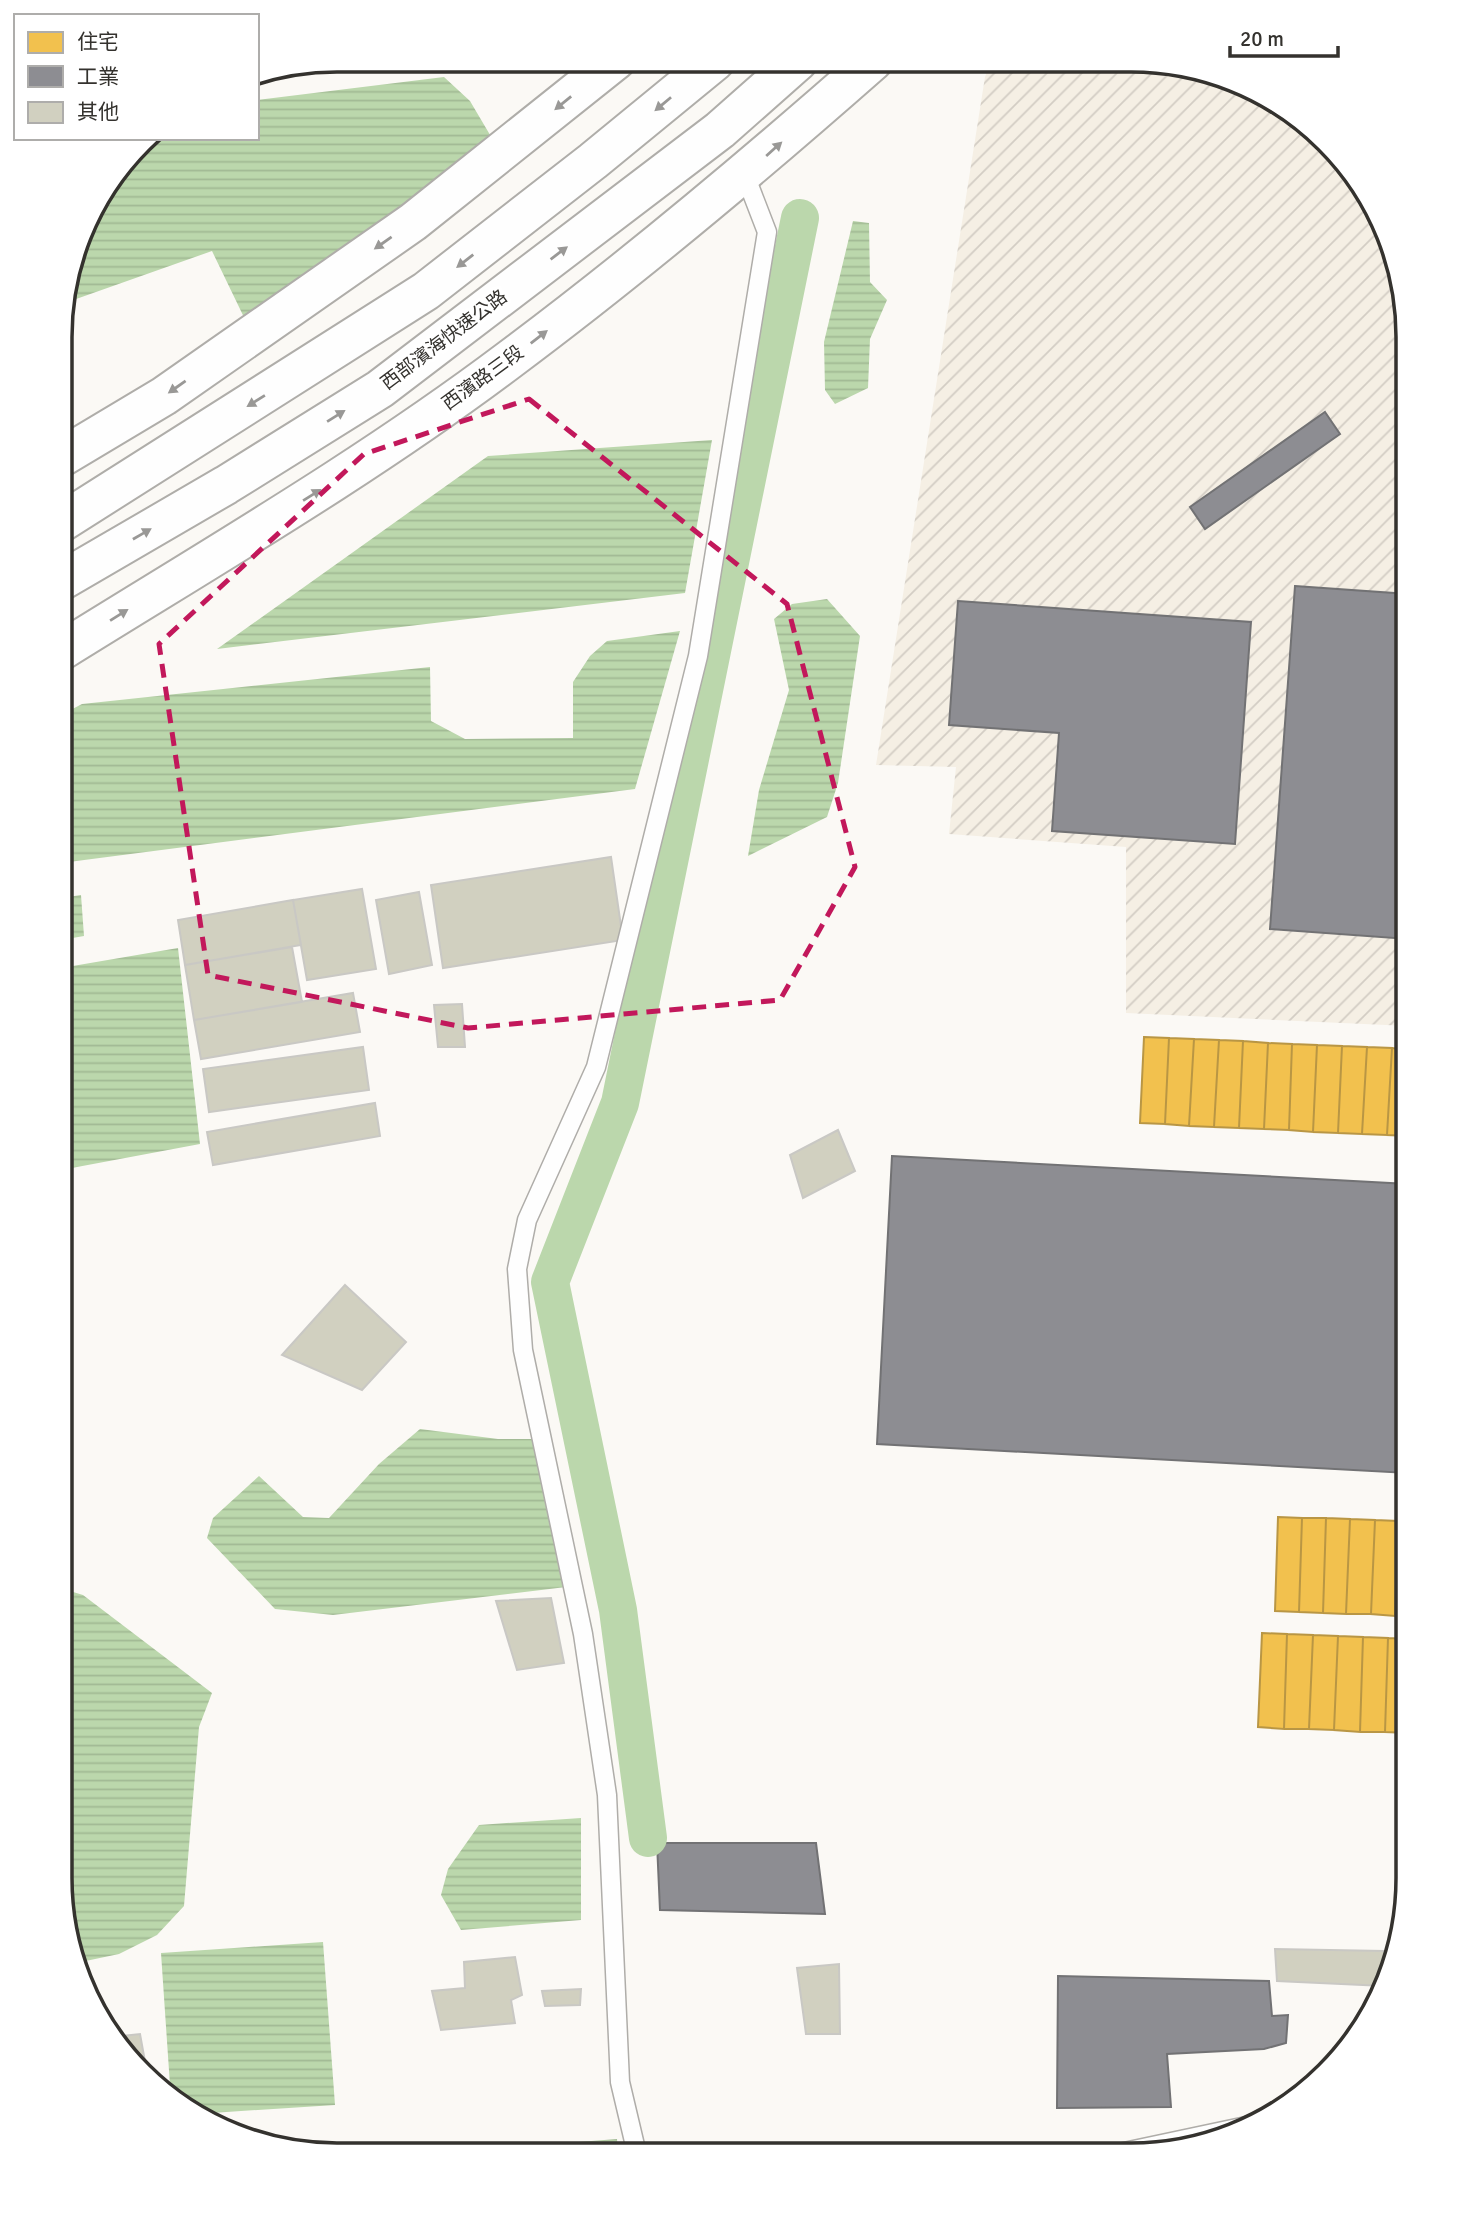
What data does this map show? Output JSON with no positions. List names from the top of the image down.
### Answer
{
  "streets": {
    "main road": ["西部濱海快速公路", "西濱路三段"]
  },
  "legend": ["住宅", "工業", "其他"],
  "scale_bar": "20 m"
}
